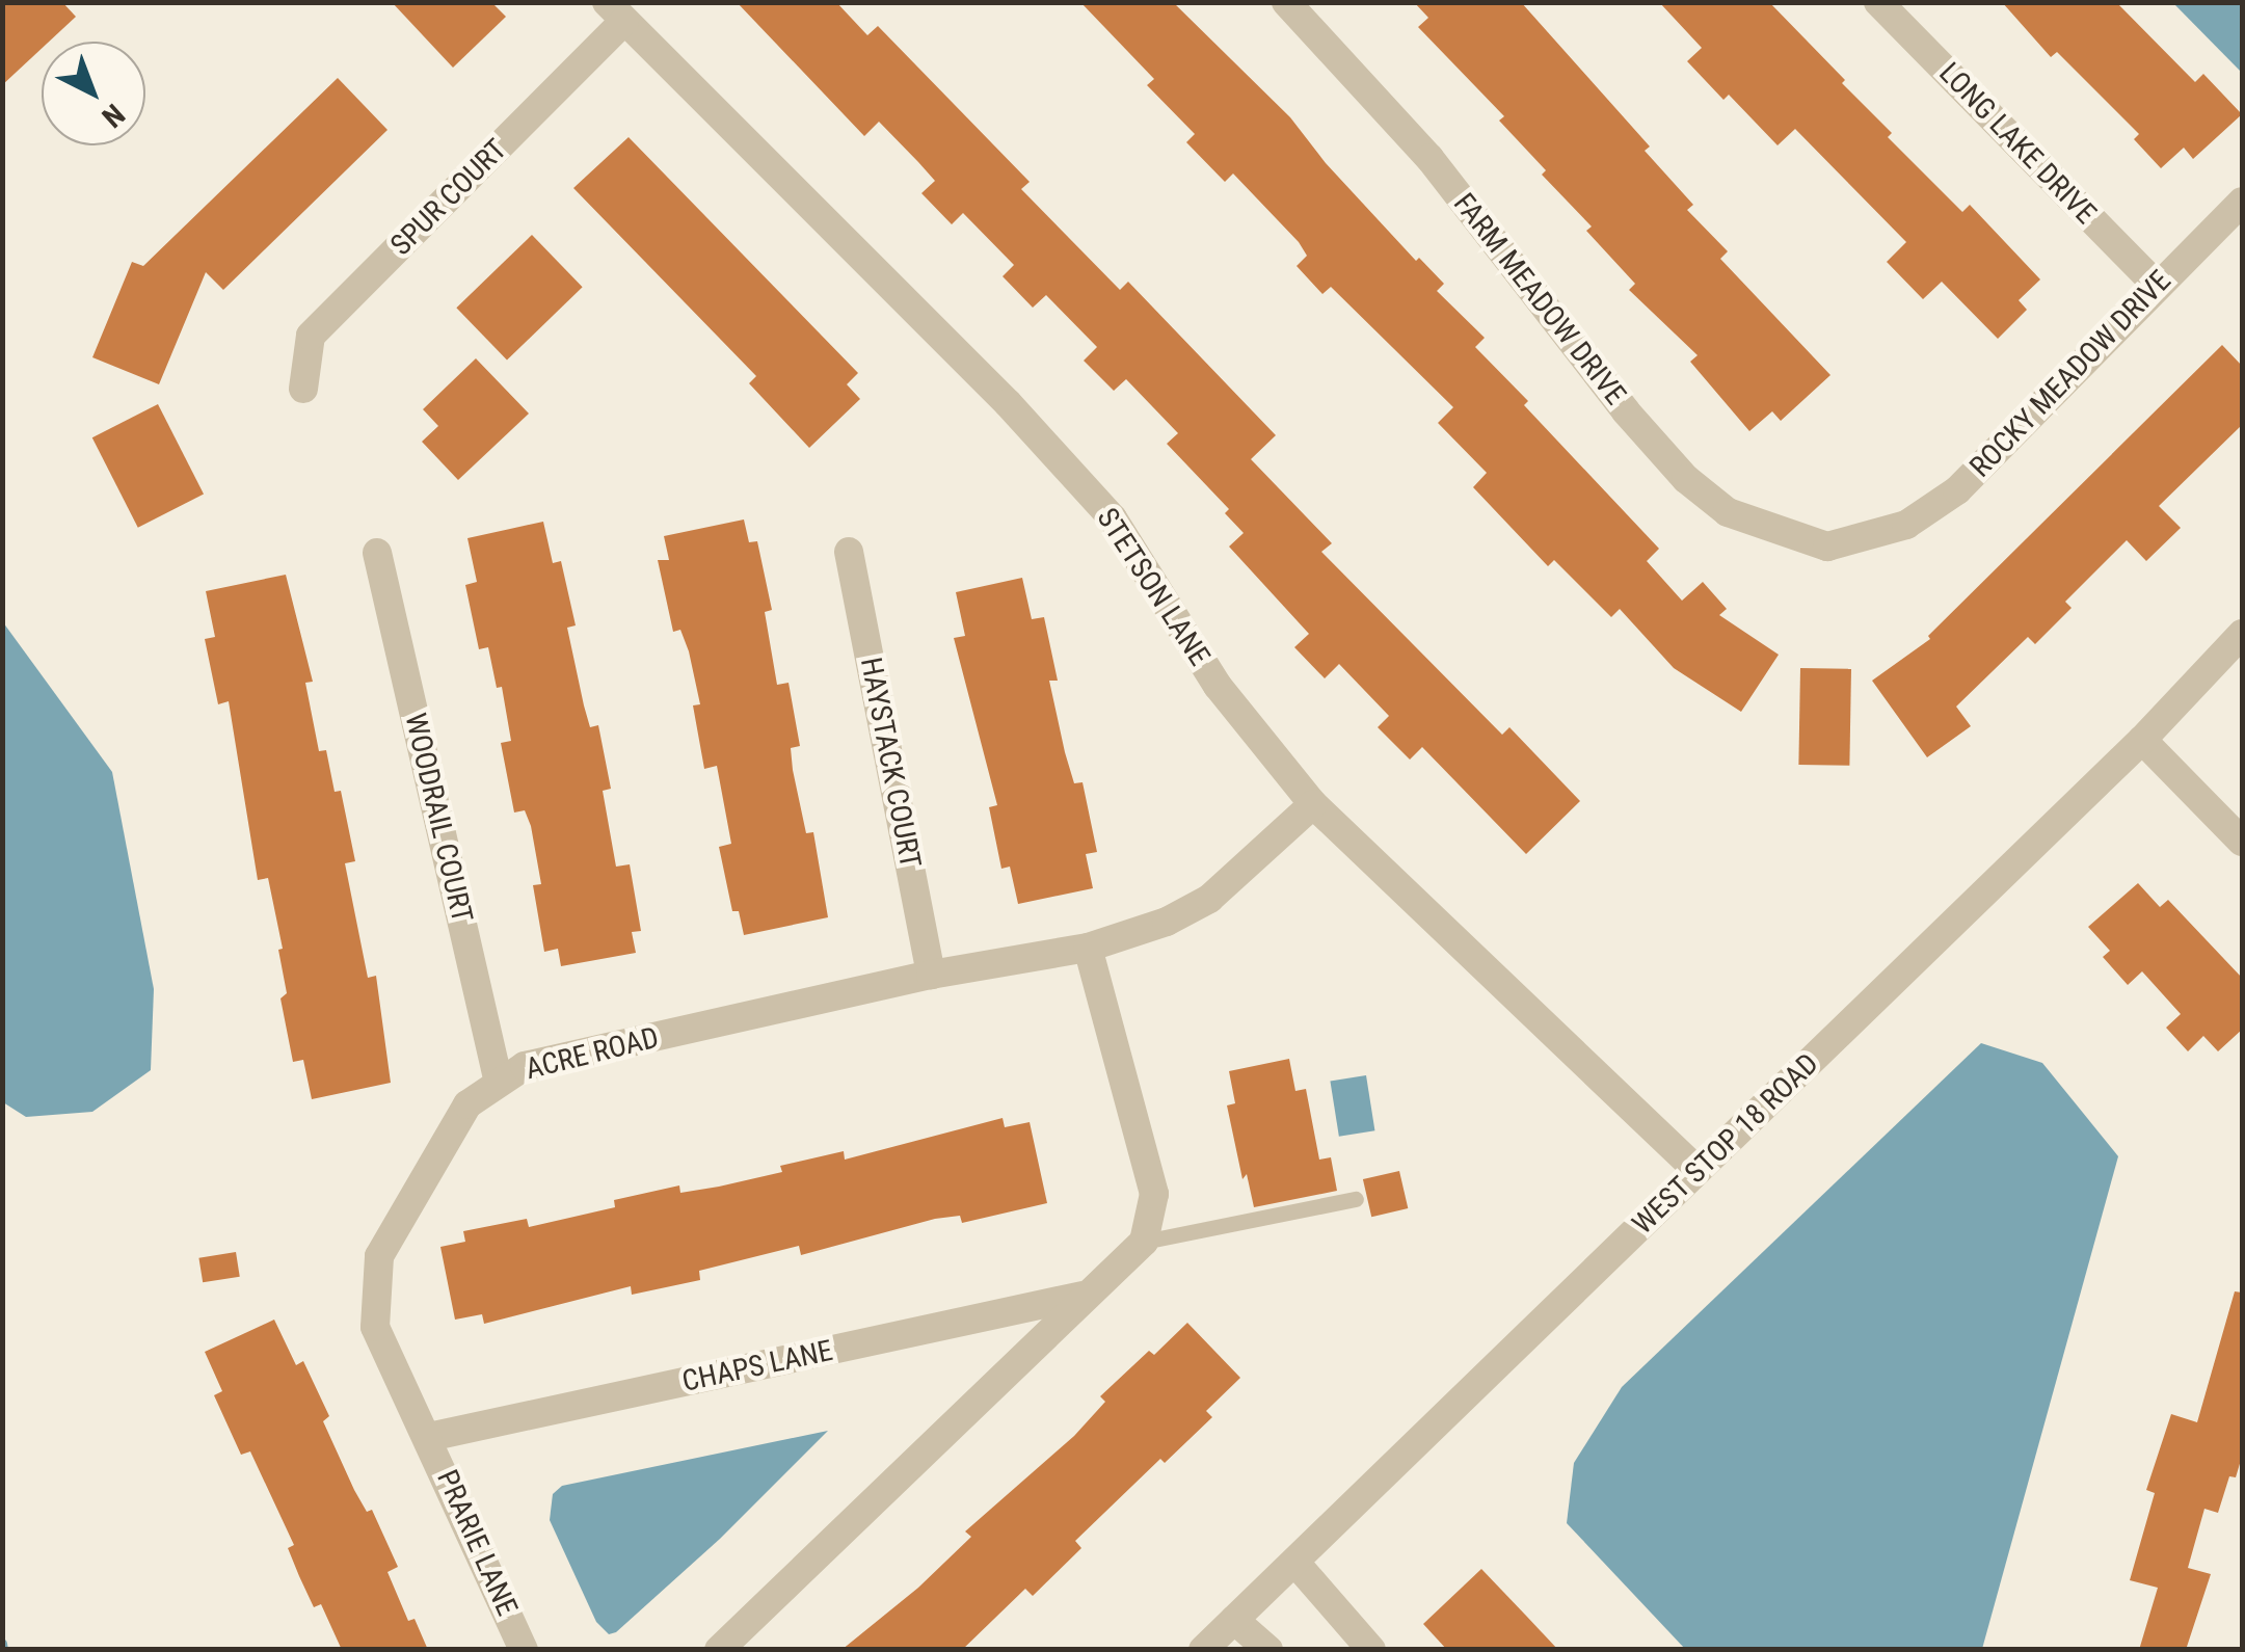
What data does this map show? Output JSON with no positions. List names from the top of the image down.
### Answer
{
  "streets": {
    "street": [
      "LONG LAKE DRIVE",
      "SPUR COURT",
      "FARM MEADOW DRIVE",
      "ROCKY MEADOW DRIVE",
      "STETSON LANE",
      "HAYSTACK COURT",
      "WOODRAIL COURT",
      "ACRE ROAD",
      "WEST STOP 18 ROAD",
      "CHAPS LANE",
      "PRARIE LANE"
    ]
  },
  "crossings": [
    ["LONG LAKE DRIVE", "ROCKY MEADOW DRIVE"],
    ["SPUR COURT", "STETSON LANE"],
    ["FARM MEADOW DRIVE", "ROCKY MEADOW DRIVE"],
    ["STETSON LANE", "ACRE ROAD"],
    ["STETSON LANE", "WEST STOP 18 ROAD"],
    ["HAYSTACK COURT", "ACRE ROAD"],
    ["WOODRAIL COURT", "ACRE ROAD"],
    ["ACRE ROAD", "CHAPS LANE"],
    ["ACRE ROAD", "PRARIE LANE"],
    ["CHAPS LANE", "PRARIE LANE"]
  ],
  "north": "bottom right"
}
